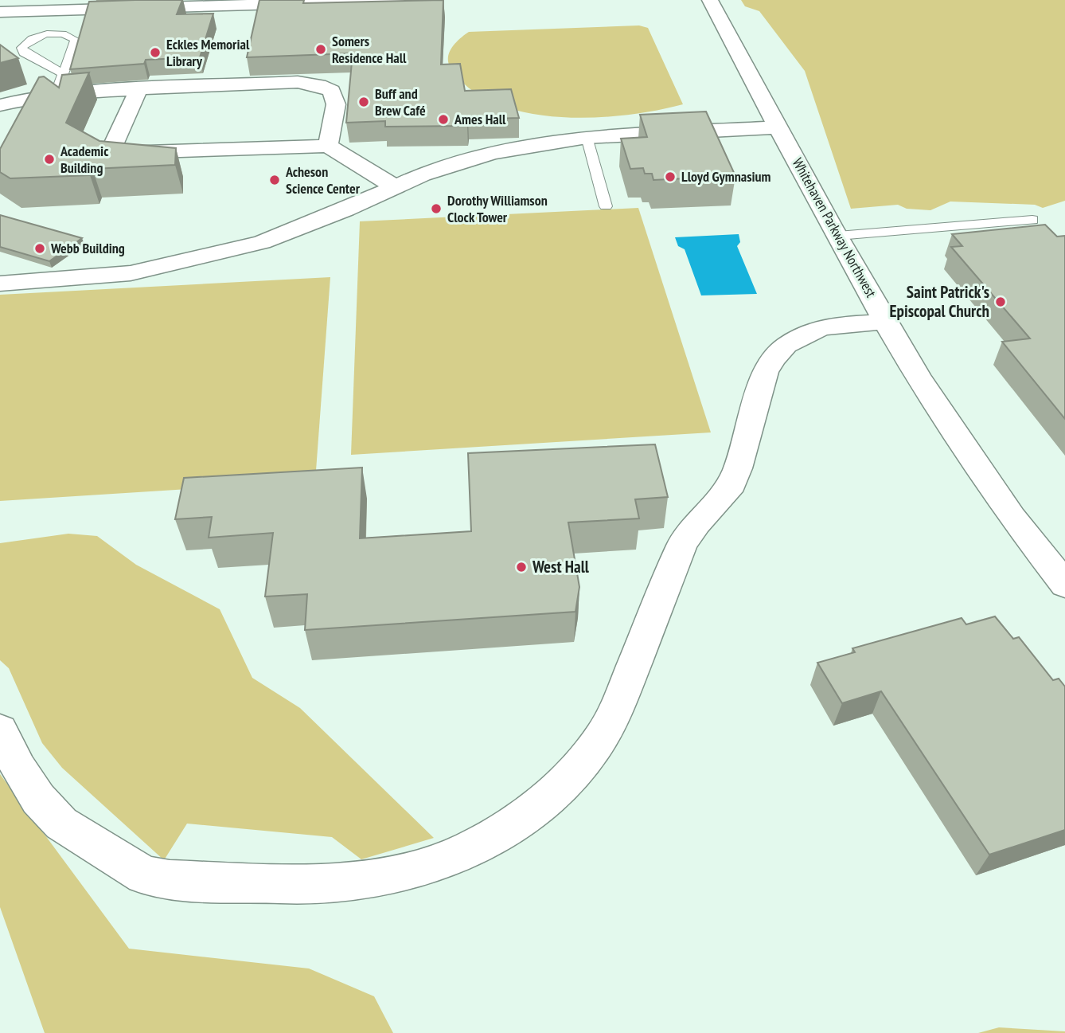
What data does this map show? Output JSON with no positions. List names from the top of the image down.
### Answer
{
  "streets": {
    "street": ["Whitehaven Parkway Northwest"]
  },
  "places": [
    "Somers Residence Hall",
    "Eckles Memorial Library",
    "Buff and Brew Café",
    "Ames Hall",
    "Academic Building",
    "Lloyd Gymnasium",
    "Acheson Science Center",
    "Dorothy Williamson Clock Tower",
    "Webb Building",
    "Saint Patrick's Episcopal Church",
    "West Hall"
  ]
}
